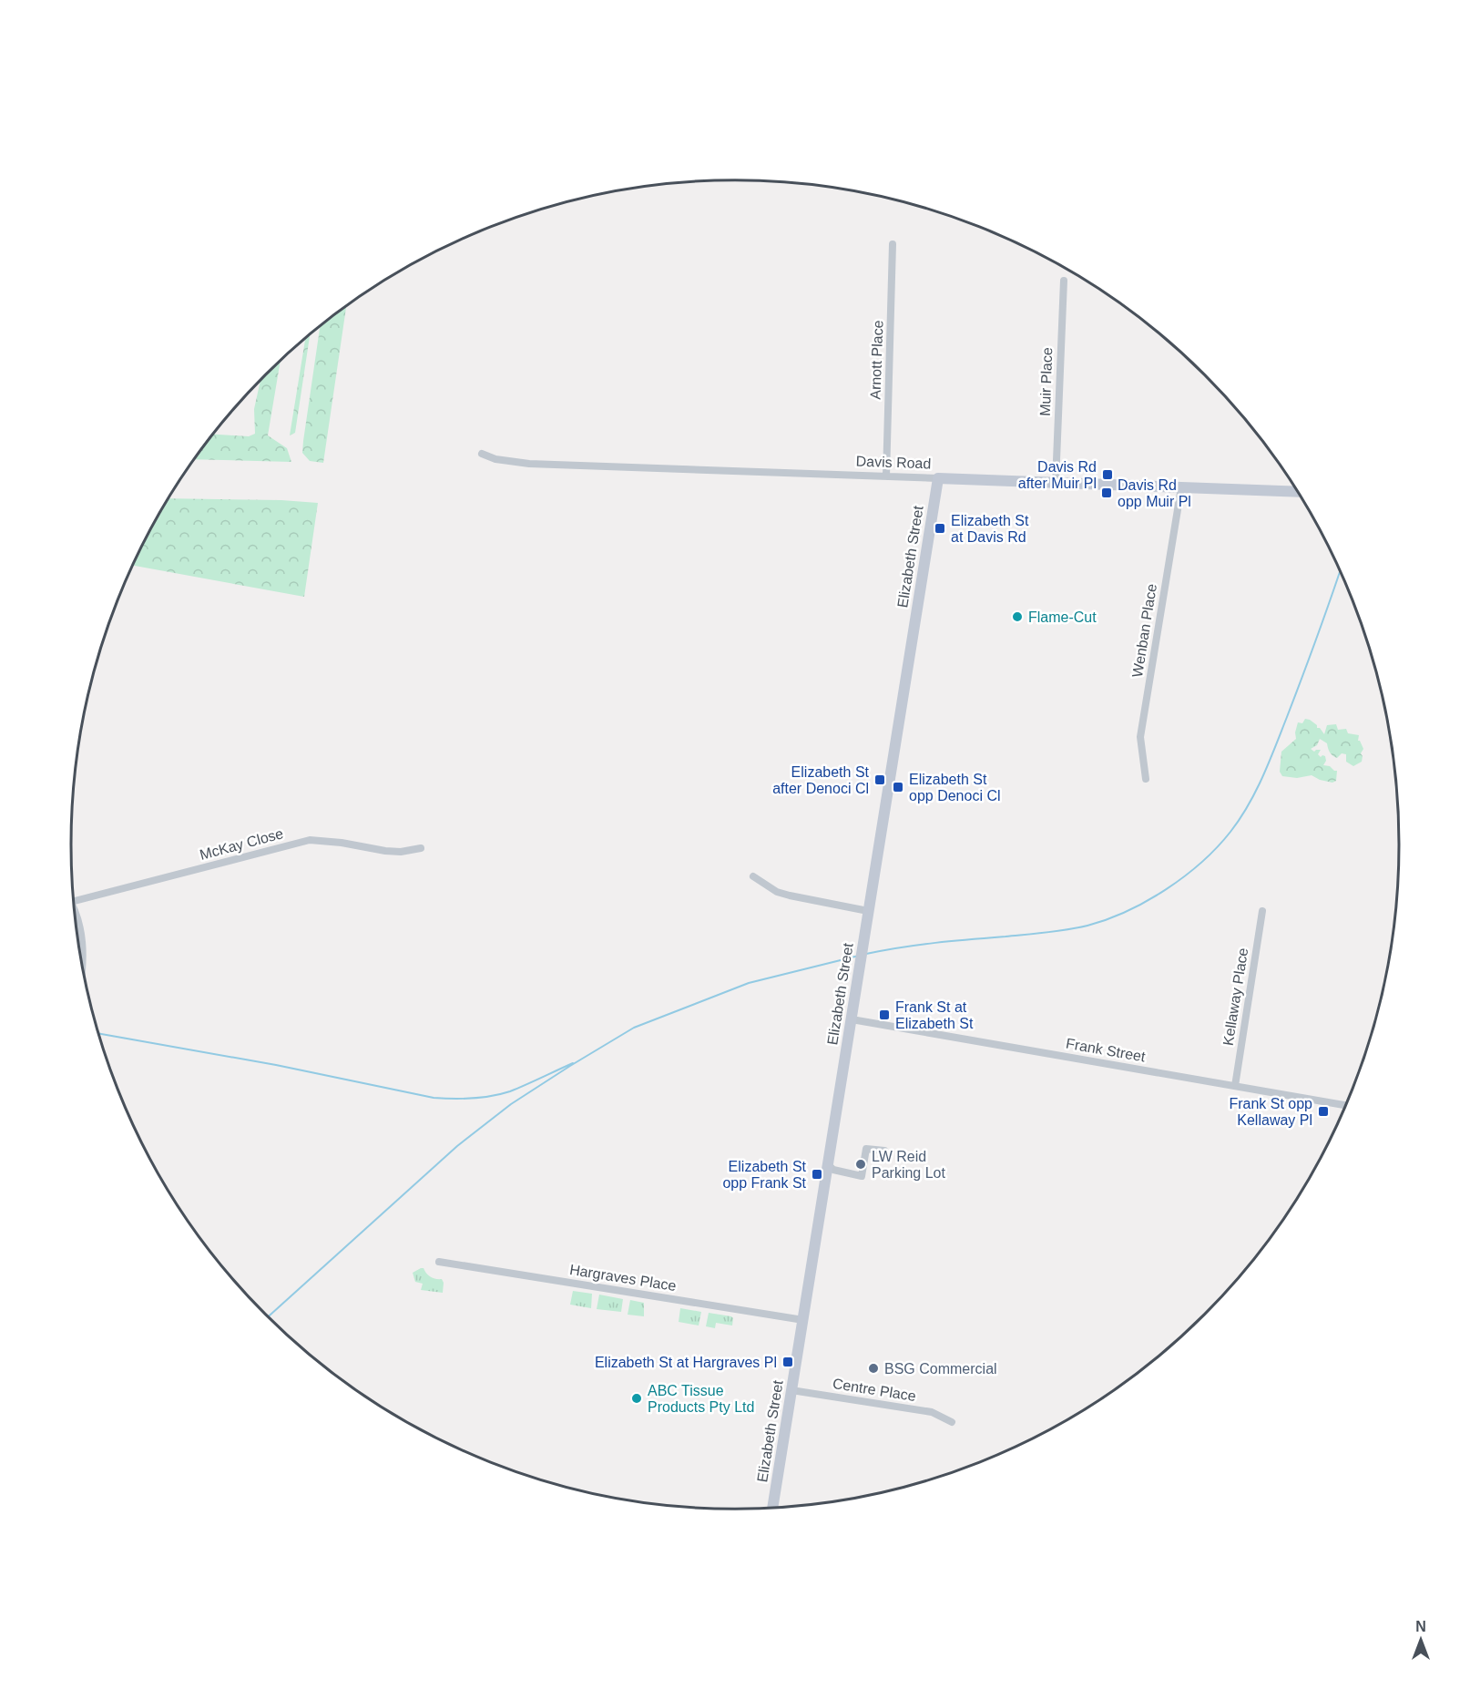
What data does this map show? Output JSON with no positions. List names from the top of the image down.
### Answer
{
  "streets": {
    "street": [
      "Arnott Place",
      "Muir Place",
      "Davis Road",
      "Elizabeth Street",
      "Wenban Place",
      "McKay Close",
      "Kellaway Place",
      "Frank Street",
      "Hargraves Place",
      "Centre Place"
    ]
  },
  "crossings": [
    ["Arnott Place", "Davis Road"],
    ["Muir Place", "Davis Road"],
    ["Davis Road", "Elizabeth Street"],
    ["Davis Road", "Wenban Place"],
    ["Elizabeth Street", "Frank Street"],
    ["Elizabeth Street", "Hargraves Place"],
    ["Elizabeth Street", "Centre Place"],
    ["Kellaway Place", "Frank Street"]
  ],
  "places": {
    "transit": [
      "Davis Rd after Muir Pl",
      "Davis Rd opp Muir Pl",
      "Elizabeth St at Davis Rd",
      "Elizabeth St after Denoci Cl",
      "Elizabeth St opp Denoci Cl",
      "Frank St at Elizabeth St",
      "Frank St opp Kellaway Pl",
      "Elizabeth St opp Frank St",
      "Elizabeth St at Hargraves Pl"
    ],
    "other": [
      "Flame-Cut",
      "LW Reid Parking Lot",
      "BSG Commercial",
      "ABC Tissue Products Pty Ltd"
    ]
  },
  "north": "top"
}
